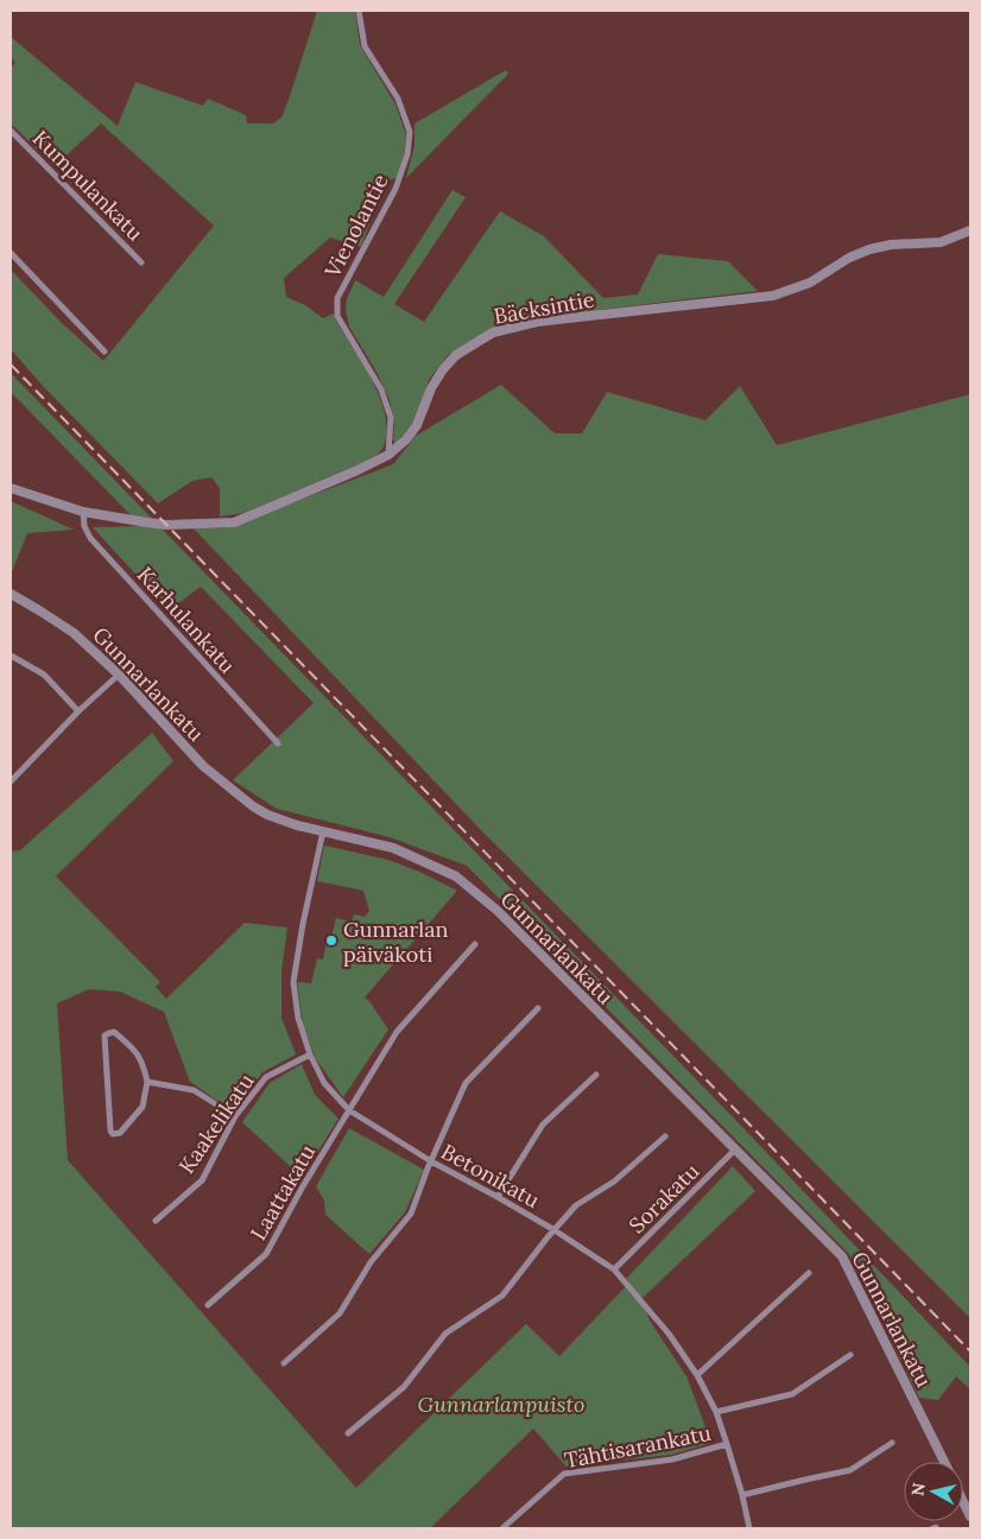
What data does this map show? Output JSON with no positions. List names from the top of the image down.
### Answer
{
  "streets": {
    "street": [
      "Kumpulankatu",
      "Vienolantie",
      "Bäcksintie",
      "Karhulankatu",
      "Gunnarlankatu",
      "Kaakelikatu",
      "Betonikatu",
      "Laattakatu",
      "Sorakatu",
      "Tähtisarankatu"
    ]
  },
  "crossings": [
    ["Vienolantie", "Bäcksintie"],
    ["Bäcksintie", "Karhulankatu"],
    ["Gunnarlankatu", "Betonikatu"],
    ["Gunnarlankatu", "Sorakatu"],
    ["Kaakelikatu", "Betonikatu"],
    ["Betonikatu", "Laattakatu"],
    ["Betonikatu", "Sorakatu"],
    ["Betonikatu", "Tähtisarankatu"]
  ],
  "parks": ["Gunnarlanpuisto"],
  "places": ["Gunnarlan päiväkoti"],
  "north": "left"
}
